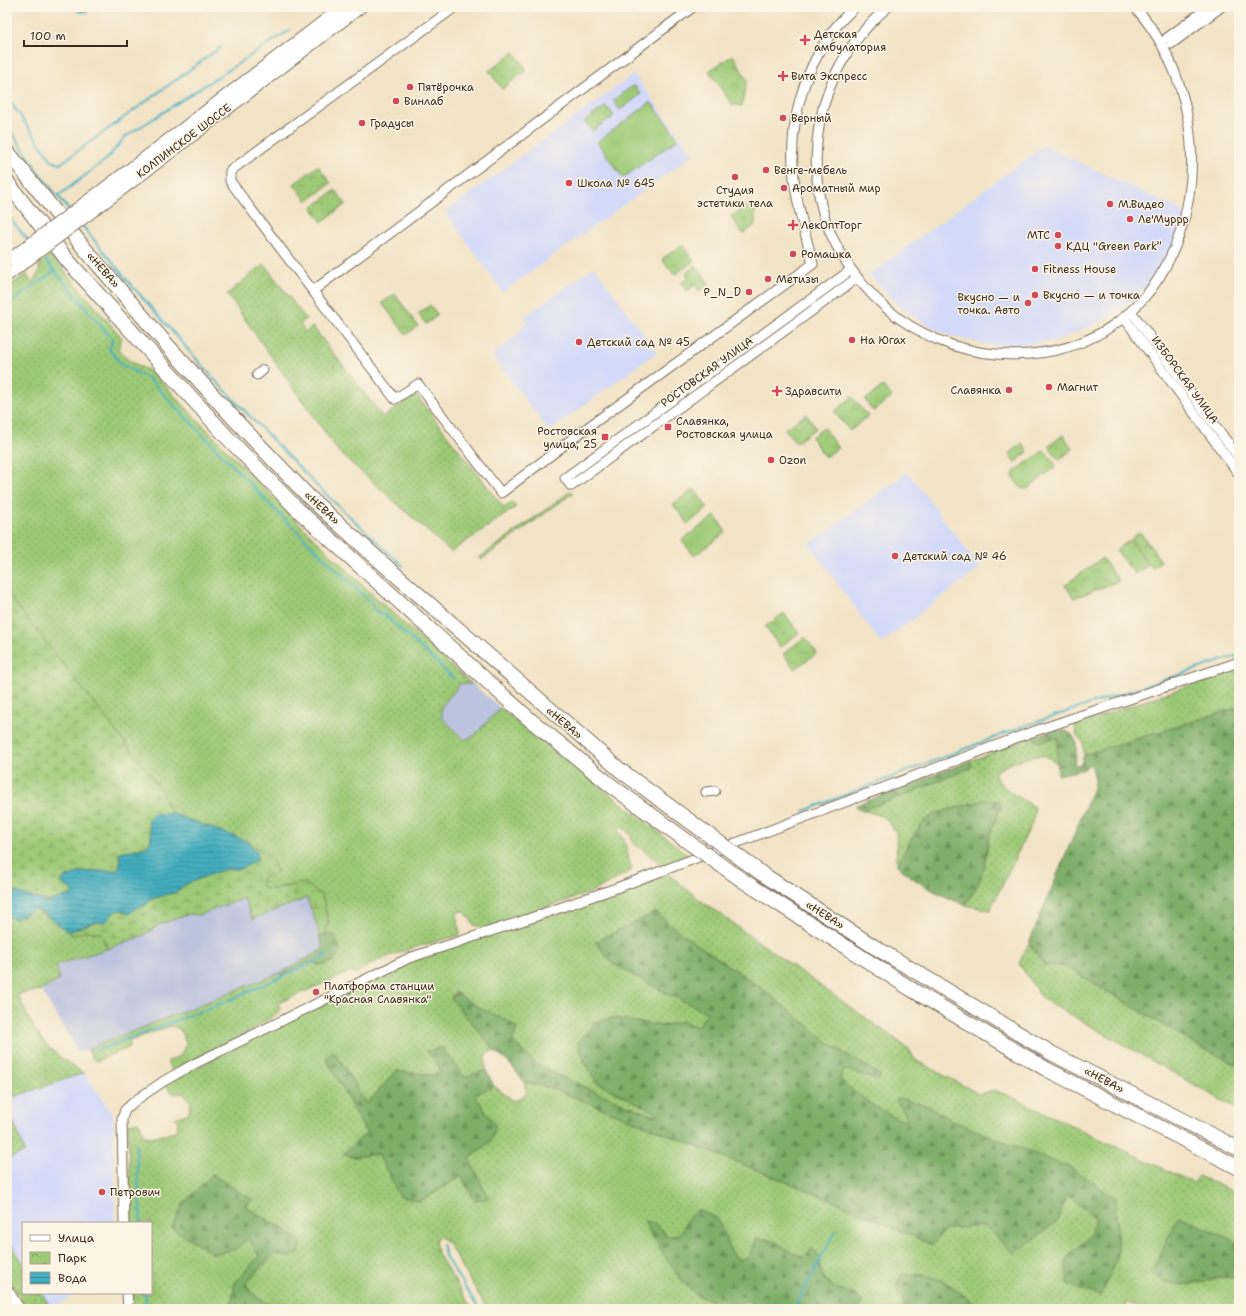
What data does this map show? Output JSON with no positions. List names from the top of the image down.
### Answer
{
  "streets": {
    "highway": ["«НЕВА»"],
    "main road": ["КОЛПИНСКОЕ ШОССЕ"],
    "street": ["РОСТОВСКАЯ УЛИЦА", "ИЗБОРСКАЯ УЛИЦА"]
  },
  "places": {
    "health": [
      "Детская амбулатория",
      "Вита Экспресс",
      "ЛекОптТорг",
      "Здравсити"
    ],
    "other": [
      "Пятёрочка",
      "Винлаб",
      "Верный",
      "Градусы",
      "Венге-мебель",
      "Студия эстетики тела",
      "Школа № 645",
      "Ароматный мир",
      "М.Видео",
      "Ле'Муррр",
      "МТС",
      "КДЦ \"Green Park\"",
      "Ромашка",
      "Fitness House",
      "Метизы",
      "P_N_D",
      "Вкусно — и точка",
      "Вкусно — и точка. Авто",
      "На Югах",
      "Детский сад № 45",
      "Магнит",
      "Славянка",
      "Ozon",
      "Детский сад № 46",
      "Платформа станции \"Красная Славянка\"",
      "Петрович"
    ],
    "transit": ["Славянка, Ростовская улица", "Ростовская улица, 25"]
  },
  "legend": ["Улица", "Парк", "Вода"],
  "scale_bar": "100 m"
}
